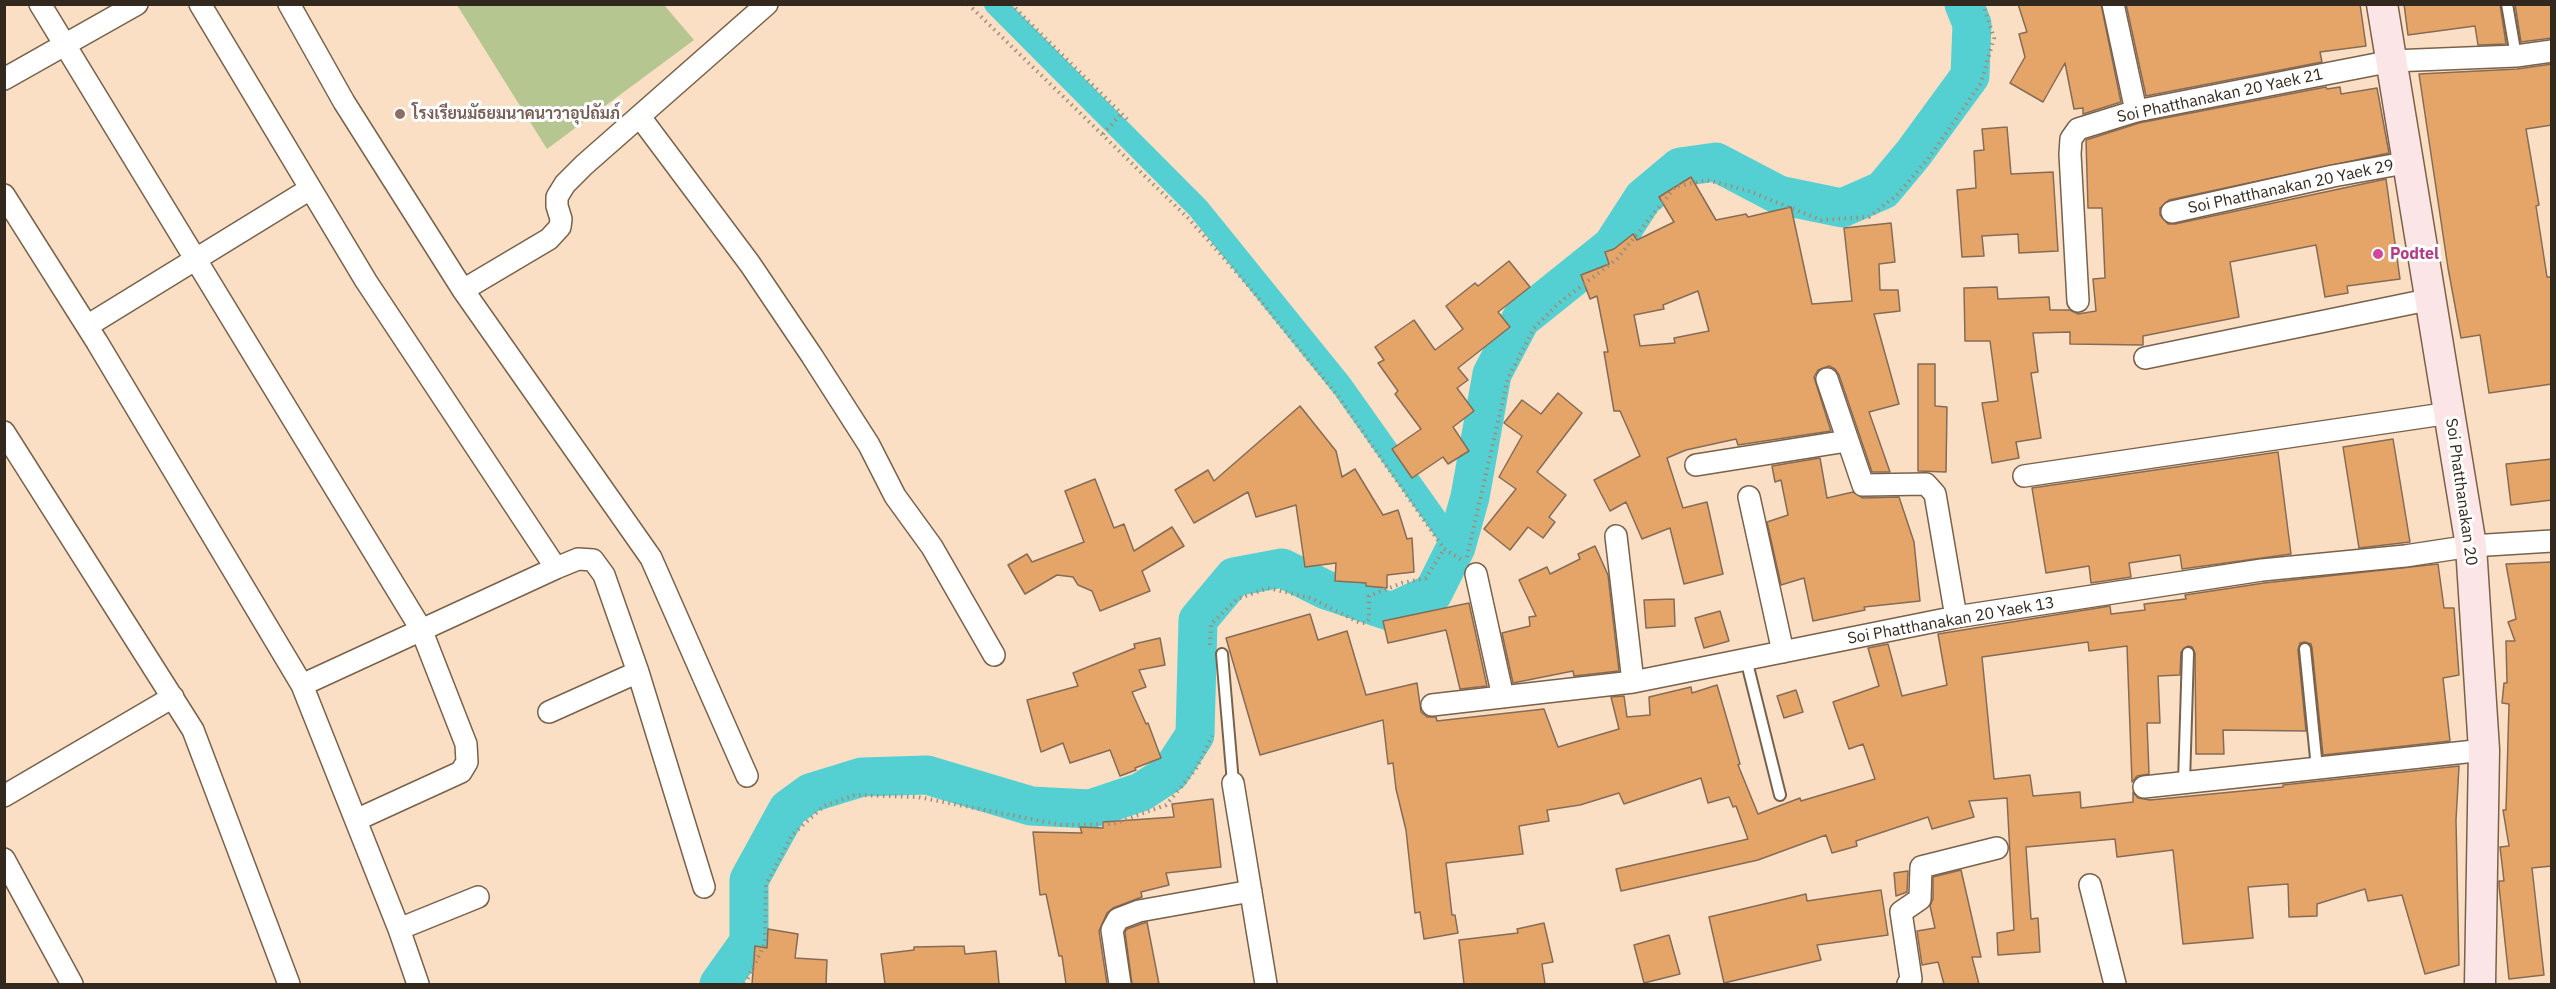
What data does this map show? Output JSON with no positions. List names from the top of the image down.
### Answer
{
  "streets": {
    "street": [
      "Soi Phatthanakan 20 Yaek 21",
      "Soi Phatthanakan 20 Yaek 29",
      "Soi Phatthanakan 20",
      "Soi Phatthanakan 20 Yaek 13"
    ]
  },
  "crossings": [
    ["Soi Phatthanakan 20 Yaek 21", "Soi Phatthanakan 20"],
    ["Soi Phatthanakan 20 Yaek 29", "Soi Phatthanakan 20"],
    ["Soi Phatthanakan 20", "Soi Phatthanakan 20 Yaek 13"]
  ],
  "places": ["โรงเรียนมัธยมนาคนาวาอุปถัมภ์", "Podtel"]
}
